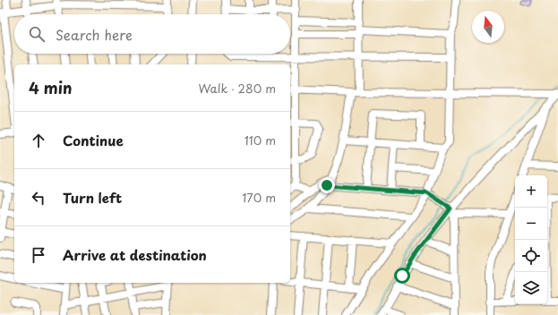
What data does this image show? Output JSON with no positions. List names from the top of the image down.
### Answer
{
  "north": "top",
  "page": {
    "search": "Search here",
    "heading": ["4 min", "Walk · 280 m"],
    "list": [
      ["Continue", "110 m"],
      ["Turn left", "170 m"],
      "Arrive at destination"
    ],
    "map_buttons": ["+", "−"]
  }
}
